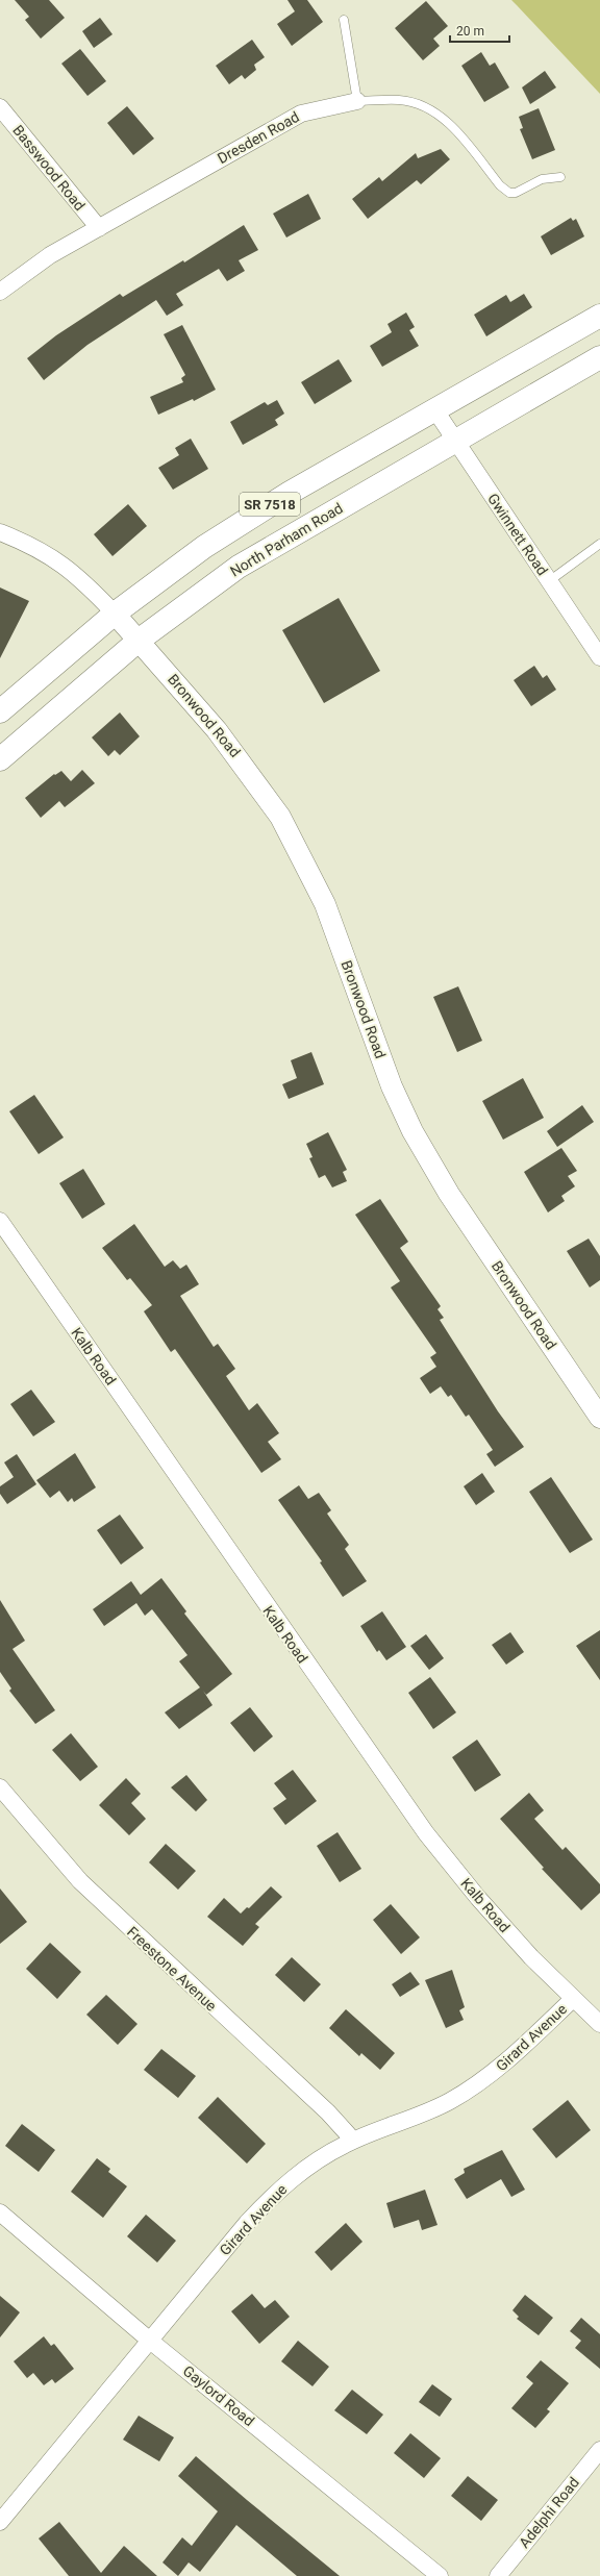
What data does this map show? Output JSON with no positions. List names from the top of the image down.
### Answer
{
  "streets": {
    "highway": ["SR 7518", "North Parham Road"],
    "street": [
      "Dresden Road",
      "Basswood Road",
      "Gwinnett Road",
      "Bronwood Road",
      "Kalb Road",
      "Freestone Avenue",
      "Girard Avenue",
      "Gaylord Road",
      "Adelphi Road"
    ]
  },
  "crossings": [
    ["Dresden Road", "Basswood Road"],
    ["SR 7518", "Gwinnett Road"],
    ["SR 7518", "Bronwood Road"],
    ["Gwinnett Road", "North Parham Road"],
    ["North Parham Road", "Bronwood Road"],
    ["Kalb Road", "Girard Avenue"],
    ["Freestone Avenue", "Girard Avenue"],
    ["Girard Avenue", "Gaylord Road"]
  ],
  "scale_bar": "20 m"
}
